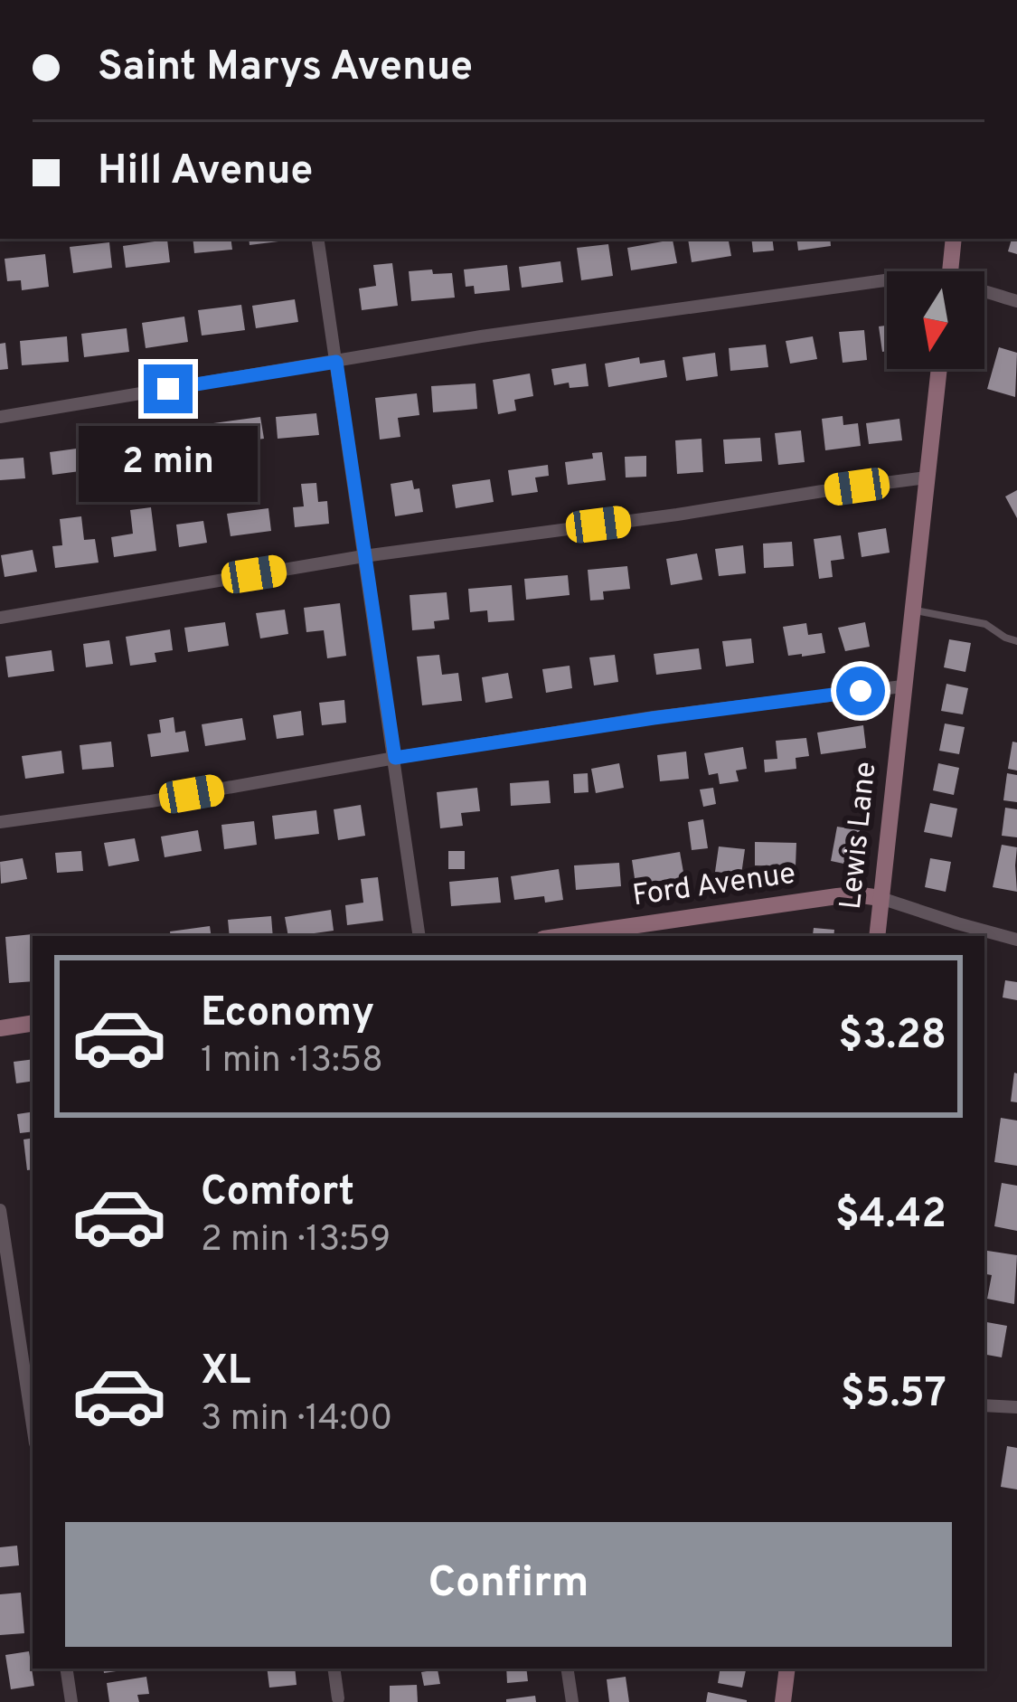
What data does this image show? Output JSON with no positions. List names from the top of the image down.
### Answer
{
  "streets": {
    "street": ["Lewis Lane", "Ford Avenue"]
  },
  "crossings": [
    ["Lewis Lane", "Ford Avenue"]
  ],
  "north": "bottom",
  "page": {
    "banner": ["Saint Marys Avenue", "Hill Avenue"],
    "bubble": "2 min",
    "list": [
      {
        "name": "Economy",
        "note": "1 min · 13:58",
        "value": "$3.28"
      },
      {
        "name": "Comfort",
        "note": "2 min · 13:59",
        "value": "$4.42"
      },
      {
        "name": "XL",
        "note": "3 min · 14:00",
        "value": "$5.57"
      }
    ],
    "buttons": "Confirm"
  }
}
